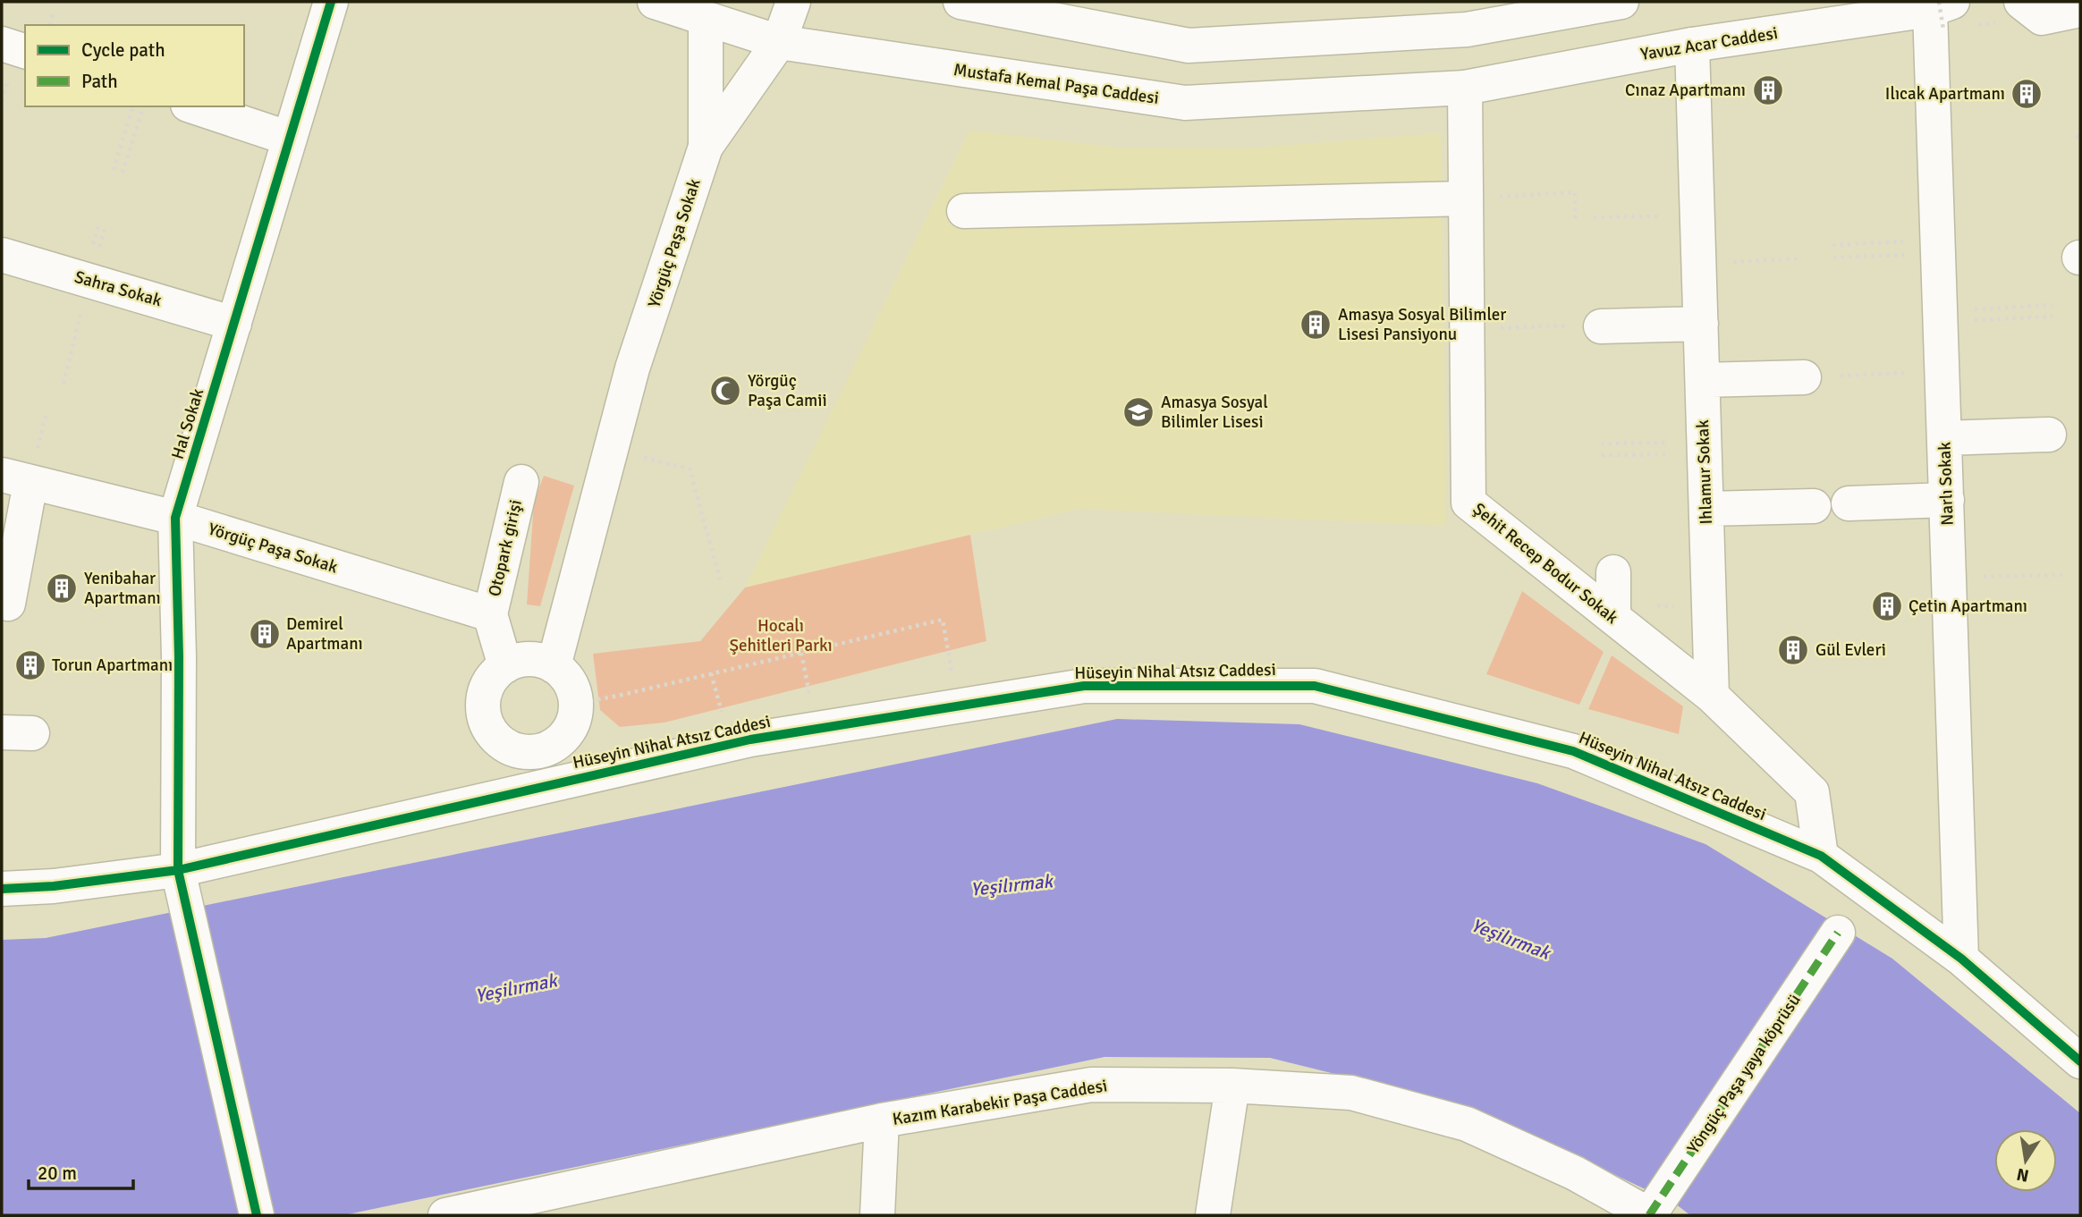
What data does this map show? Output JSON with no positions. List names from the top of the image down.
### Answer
{
  "streets": {
    "street": [
      "Yavuz Acar Caddesi",
      "Mustafa Kemal Paşa Caddesi",
      "Yörgüç Paşa Sokak",
      "Sahra Sokak",
      "Hal Sokak",
      "Ihlamur Sokak",
      "Narlı Sokak",
      "Otopark girişi",
      "Şehit Recep Bodur Sokak",
      "Hüseyin Nihal Atsız Caddesi",
      "Yöngüç Paşa yaya köprüsü",
      "Kazım Karabekir Paşa Caddesi"
    ]
  },
  "crossings": [
    ["Yavuz Acar Caddesi", "Mustafa Kemal Paşa Caddesi"],
    ["Yavuz Acar Caddesi", "Ihlamur Sokak"],
    ["Yavuz Acar Caddesi", "Narlı Sokak"],
    ["Yavuz Acar Caddesi", "Şehit Recep Bodur Sokak"],
    ["Mustafa Kemal Paşa Caddesi", "Şehit Recep Bodur Sokak"],
    ["Yörgüç Paşa Sokak", "Hal Sokak"],
    ["Yörgüç Paşa Sokak", "Otopark girişi"],
    ["Yörgüç Paşa Sokak", "Hüseyin Nihal Atsız Caddesi"],
    ["Sahra Sokak", "Hal Sokak"],
    ["Hal Sokak", "Hüseyin Nihal Atsız Caddesi"],
    ["Ihlamur Sokak", "Şehit Recep Bodur Sokak"],
    ["Narlı Sokak", "Hüseyin Nihal Atsız Caddesi"],
    ["Yöngüç Paşa yaya köprüsü", "Kazım Karabekir Paşa Caddesi"]
  ],
  "water": ["Yeşilırmak"],
  "parks": ["Hocalı Şehitleri Parkı"],
  "places": {
    "building": [
      "Cınaz Apartmanı",
      "Ilıcak Apartmanı",
      "Amasya Sosyal Bilimler Lisesi Pansiyonu",
      "Yenibahar Apartmanı",
      "Çetin Apartmanı",
      "Demirel Apartmanı",
      "Gül Evleri",
      "Torun Apartmanı"
    ],
    "mosque": ["Yörgüç Paşa Camii"],
    "school or university": ["Amasya Sosyal Bilimler Lisesi"]
  },
  "legend": ["Cycle path", "Path"],
  "scale_bar": "20 m",
  "north": "bottom"
}
